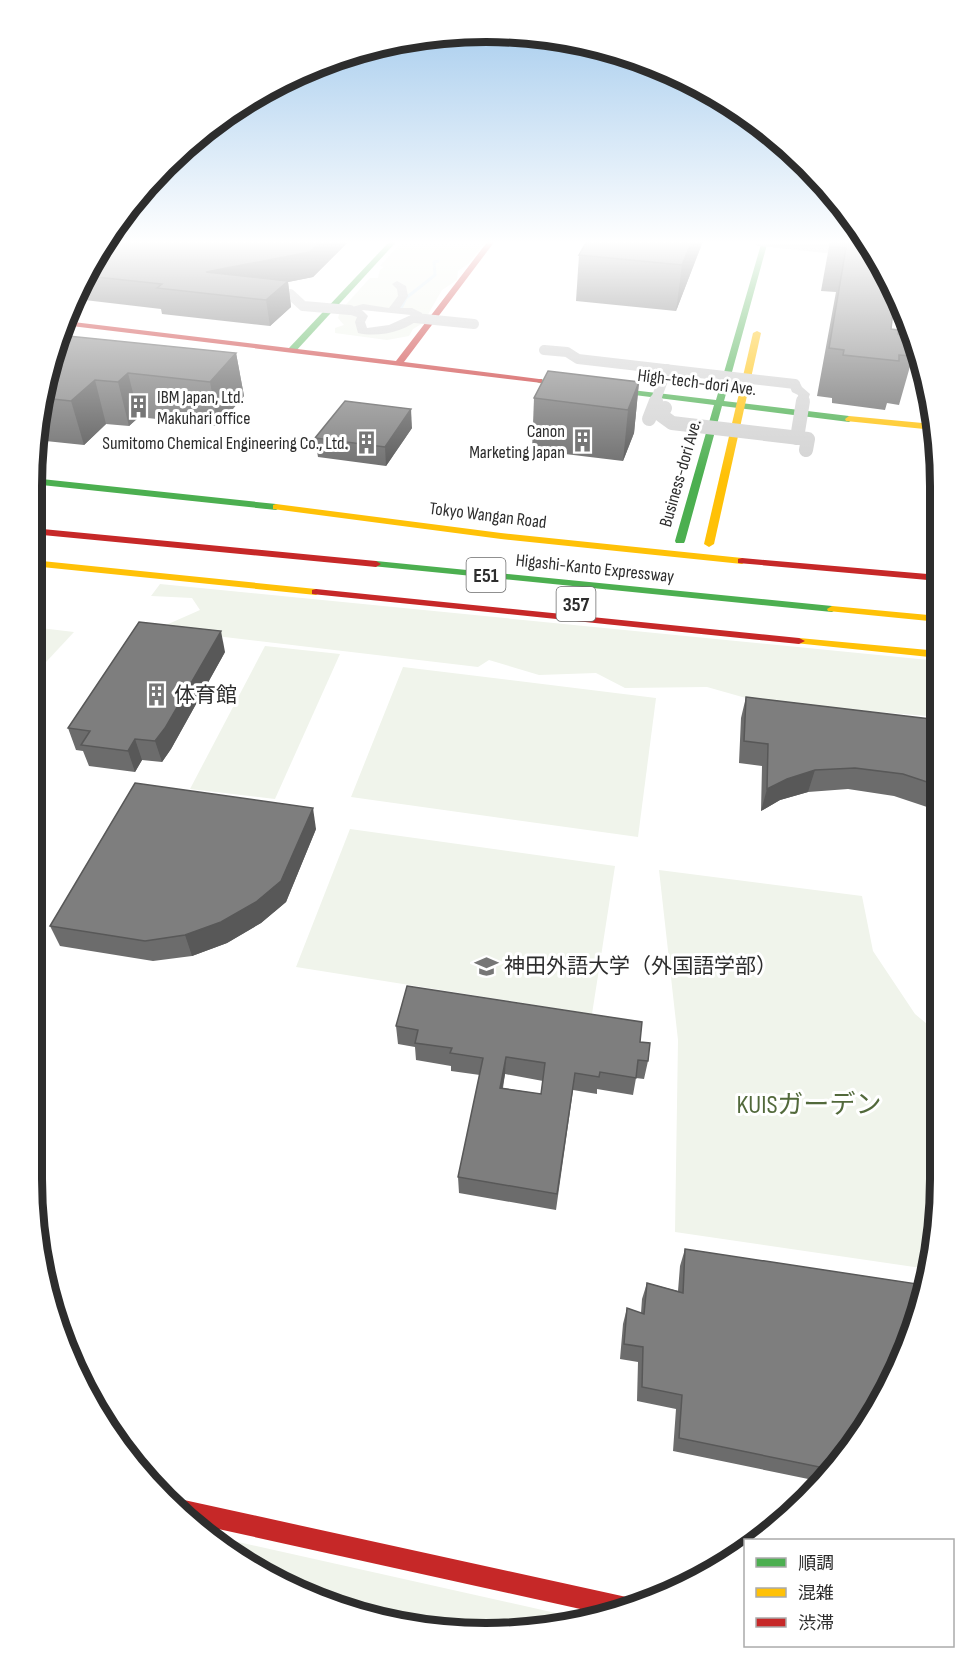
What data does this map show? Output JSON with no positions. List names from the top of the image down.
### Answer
{
  "streets": {
    "main road": [
      "High-tech-dori Ave.",
      "Business-dori Ave.",
      "Tokyo Wangan Road",
      "Higashi-Kanto Expressway",
      "E51"
    ]
  },
  "crossings": [
    ["High-tech-dori Ave.", "Business-dori Ave."]
  ],
  "parks": ["KUISガーデン"],
  "places": {
    "building": [
      "IBM Japan, Ltd. Makuhari office",
      "Canon Marketing Japan",
      "Sumitomo Chemical Engineering Co., Ltd.",
      "体育館"
    ],
    "school or university": ["神田外語大学（外国語学部）"]
  },
  "legend": ["順調", "混雑", "渋滞"]
}
